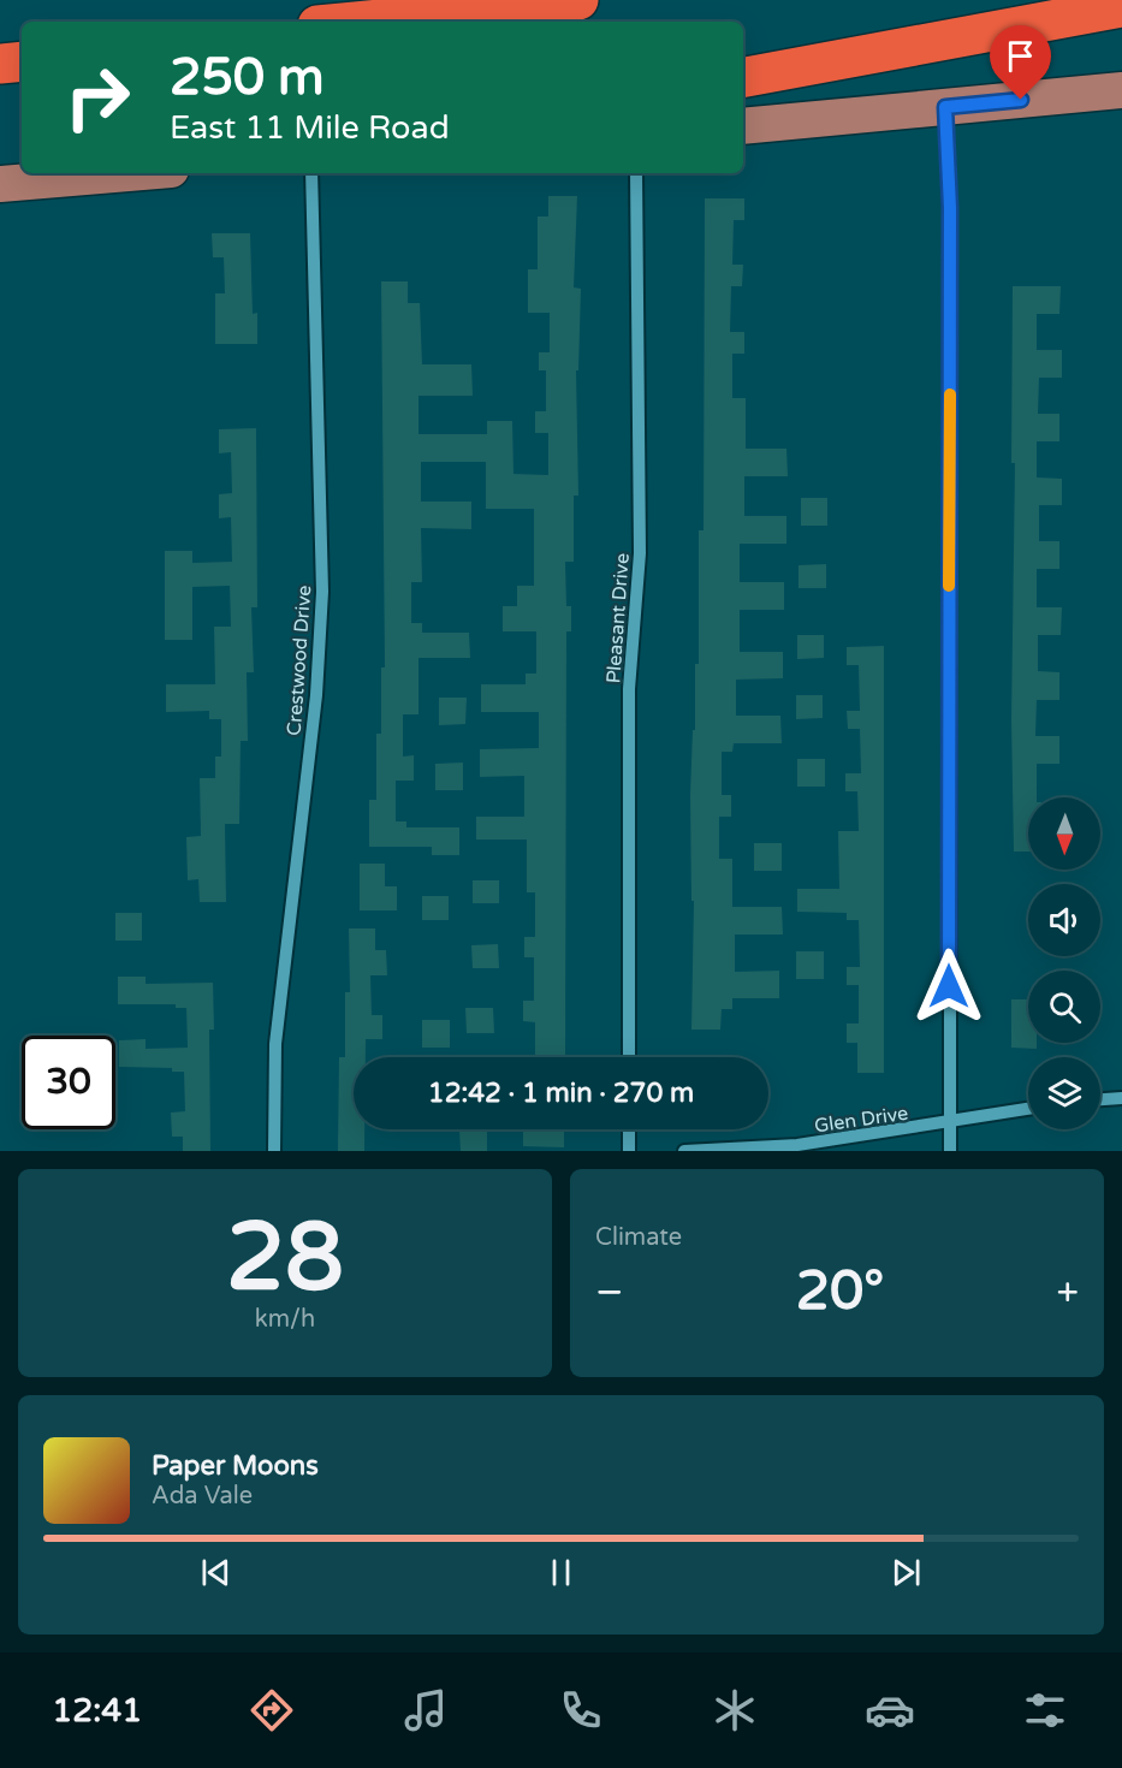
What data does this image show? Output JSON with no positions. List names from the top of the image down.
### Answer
{
  "streets": {
    "street": ["Pleasant Drive", "Crestwood Drive", "Glen Drive"]
  },
  "north": "bottom",
  "page": {
    "turn": ["250 m", "East 11 Mile Road"],
    "limit": "30",
    "trip": "12:42 · 1 min · 270 m",
    "tile": [
      ["28", "km/h"],
      "Climate"
    ],
    "heat": ["−", "20°", "+"],
    "song": ["Paper Moons", "Ada Vale"],
    "tabs": "12:41"
  }
}
